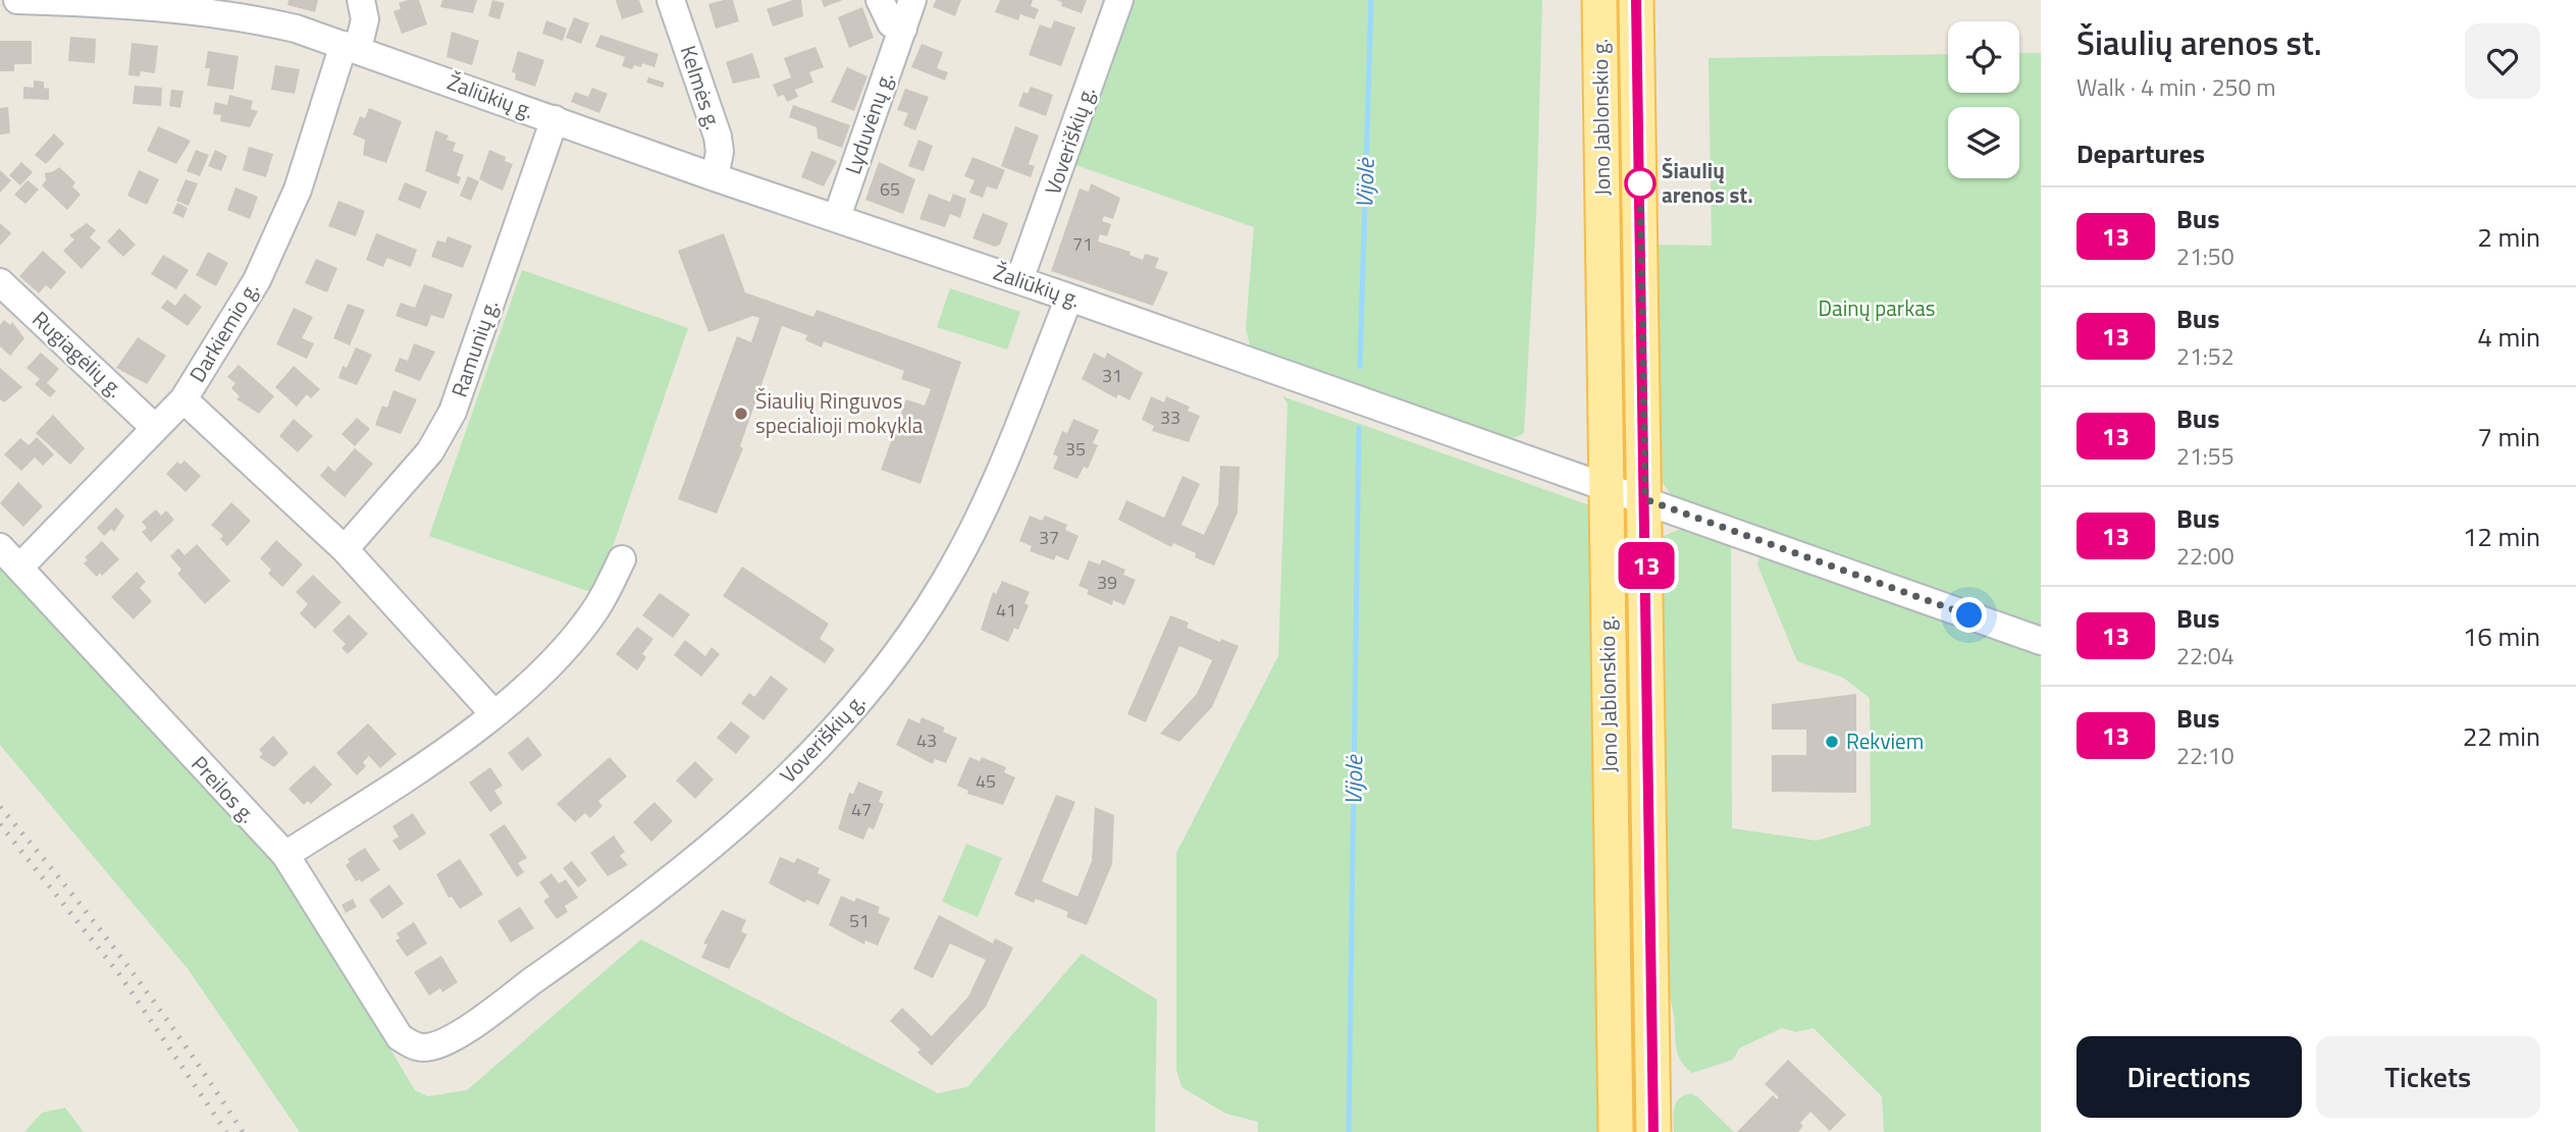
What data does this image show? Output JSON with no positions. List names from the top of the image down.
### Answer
{
  "streets": {
    "main road": ["Jono Jablonskio g."],
    "street": [
      "Kelmės g.",
      "Žaliūkių g.",
      "Lyduvėnų g.",
      "Voveriškių g.",
      "Darkiemio g.",
      "Ramunių g.",
      "Rugiagėlių g.",
      "Preilos g."
    ]
  },
  "crossings": [
    ["Kelmės g.", "Žaliūkių g."],
    ["Žaliūkių g.", "Jono Jablonskio g."],
    ["Žaliūkių g.", "Lyduvėnų g."],
    ["Žaliūkių g.", "Voveriškių g."],
    ["Žaliūkių g.", "Darkiemio g."],
    ["Žaliūkių g.", "Ramunių g."],
    ["Voveriškių g.", "Preilos g."],
    ["Darkiemio g.", "Rugiagėlių g."],
    ["Darkiemio g.", "Preilos g."]
  ],
  "water": ["Vijolė"],
  "parks": ["Dainų parkas"],
  "places": ["Šiaulių arenos st.", "Šiaulių Ringuvos specialioji mokykla", "Rekviem"],
  "lines": ["bus line 13"],
  "house_numbers": [
    "65",
    "71",
    "31",
    "33",
    "35",
    "37",
    "39",
    "41",
    "43",
    "45",
    "47",
    "51"
  ],
  "page": {
    "on_map": "13",
    "heading": [
      ["Šiaulių arenos st.", "Walk · 4 min · 250 m"],
      "Departures"
    ],
    "list": [
      {
        "mark": "13",
        "name": "Bus",
        "note": "21:50",
        "value": "2 min"
      },
      {
        "mark": "13",
        "name": "Bus",
        "note": "21:52",
        "value": "4 min"
      },
      {
        "mark": "13",
        "name": "Bus",
        "note": "21:55",
        "value": "7 min"
      },
      {
        "mark": "13",
        "name": "Bus",
        "note": "22:00",
        "value": "12 min"
      },
      {
        "mark": "13",
        "name": "Bus",
        "note": "22:04",
        "value": "16 min"
      },
      {
        "mark": "13",
        "name": "Bus",
        "note": "22:10",
        "value": "22 min"
      }
    ],
    "buttons": ["Directions", "Tickets"]
  }
}
